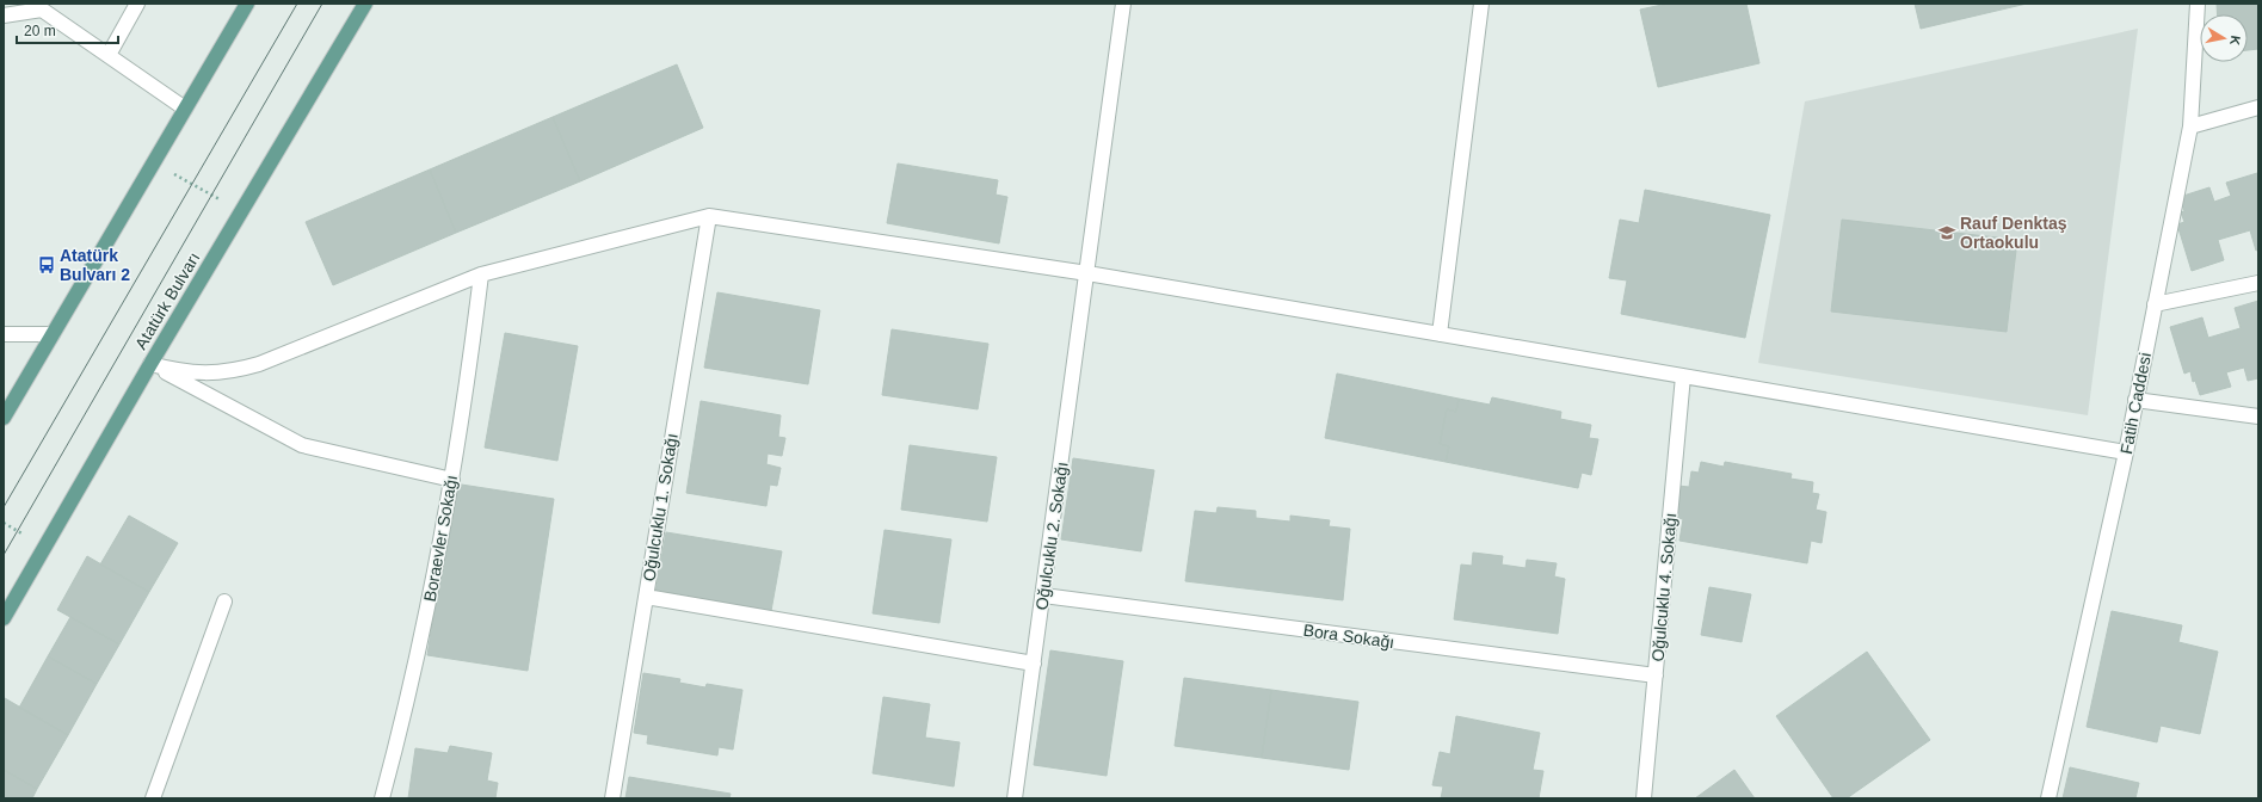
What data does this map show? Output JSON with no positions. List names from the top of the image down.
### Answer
{
  "streets": {
    "main road": ["Atatürk Bulvarı"],
    "street": [
      "Fatih Caddesi",
      "Oğulcuklu 1. Sokağı",
      "Oğulcuklu 2. Sokağı",
      "Boraevler Sokağı",
      "Oğulcuklu 4. Sokağı",
      "Bora Sokağı"
    ]
  },
  "crossings": [
    ["Oğulcuklu 2. Sokağı", "Bora Sokağı"],
    ["Oğulcuklu 4. Sokağı", "Bora Sokağı"]
  ],
  "places": {
    "school or university": ["Rauf Denktaş Ortaokulu"],
    "bus stop": ["Atatürk Bulvarı 2"]
  },
  "scale_bar": "20 m",
  "north": "right"
}
